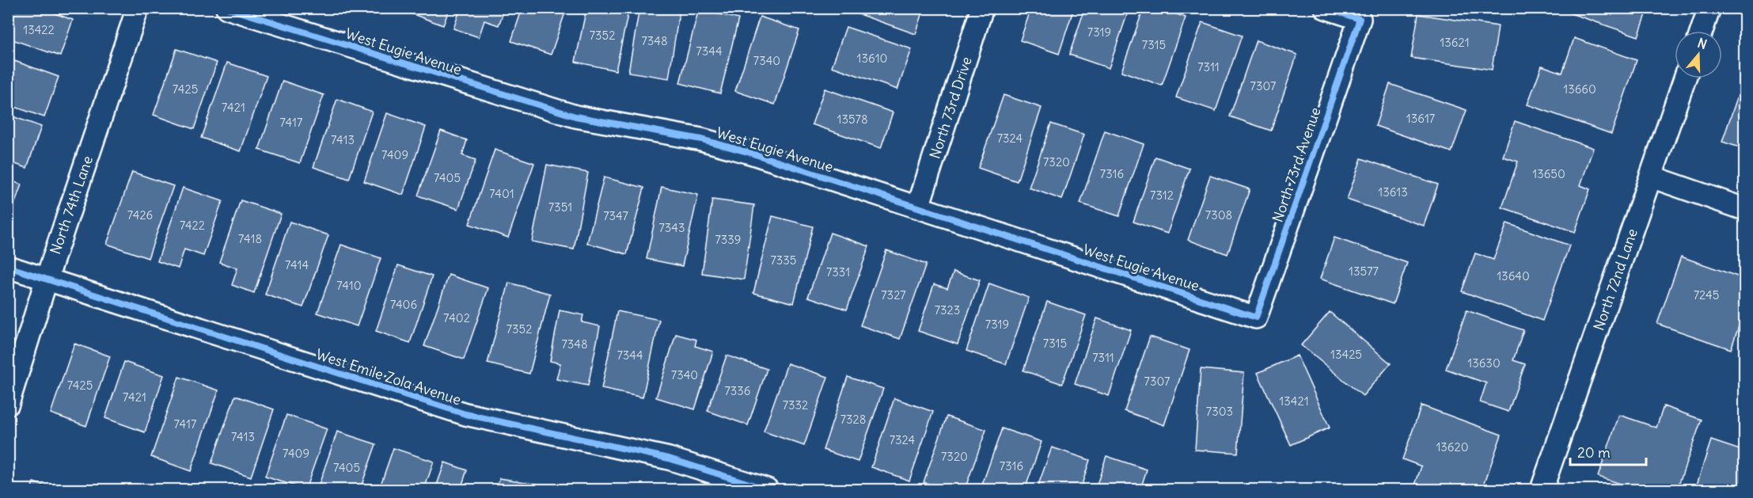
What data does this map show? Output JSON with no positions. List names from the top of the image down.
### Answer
{
  "streets": {
    "street": [
      "West Eugie Avenue",
      "North 73rd Drive",
      "North 73rd Avenue",
      "North 74th Lane",
      "North 72nd Lane",
      "West Emile Zola Avenue"
    ]
  },
  "crossings": [
    ["West Eugie Avenue", "North 73rd Drive"],
    ["West Eugie Avenue", "North 73rd Avenue"],
    ["North 74th Lane", "West Emile Zola Avenue"]
  ],
  "house_numbers": [
    "13422",
    "7319",
    "7352",
    "7348",
    "13621",
    "7315",
    "7344",
    "13610",
    "7340",
    "7311",
    "7307",
    "7425",
    "13660",
    "7421",
    "13617",
    "13578",
    "7417",
    "7324",
    "7413",
    "7409",
    "7320",
    "7316",
    "13650",
    "7405",
    "13613",
    "7401",
    "7312",
    "7351",
    "7426",
    "7308",
    "7347",
    "7422",
    "7343",
    "7418",
    "7339",
    "7335",
    "7414",
    "13577",
    "7331",
    "13640",
    "7410",
    "7327",
    "7245",
    "7406",
    "7323",
    "7402",
    "7319",
    "7352",
    "7315",
    "7348",
    "13425",
    "7344",
    "7311",
    "13630",
    "7340",
    "7307",
    "7425",
    "7336",
    "7421",
    "13421",
    "7332",
    "7303",
    "7328",
    "7417",
    "7413",
    "7324",
    "13620",
    "7409",
    "7320",
    "7316",
    "7405"
  ],
  "scale_bar": "20 m",
  "north": "top"
}
